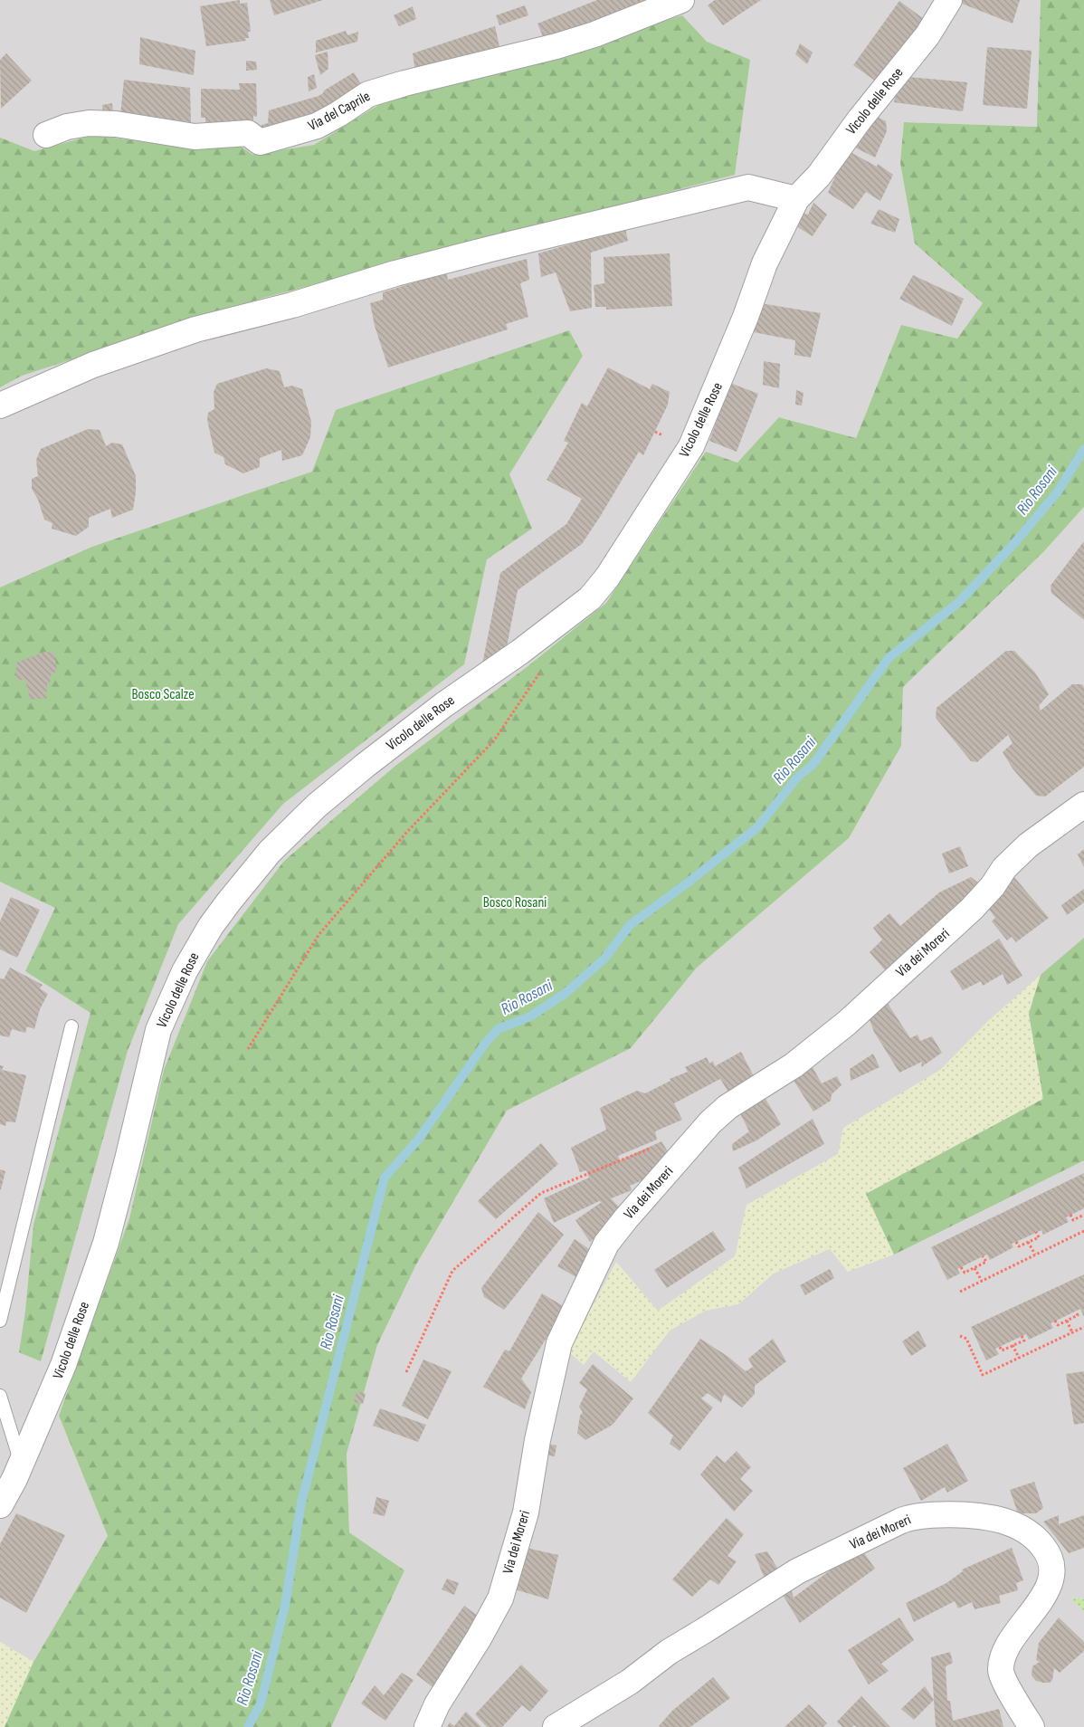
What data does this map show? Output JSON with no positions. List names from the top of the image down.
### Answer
{
  "streets": {
    "street": ["Vicolo delle Rose", "Via del Caprile", "Via dei Moreri"]
  },
  "water": ["Rio Rosani"],
  "parks": ["Bosco Scalze", "Bosco Rosani"]
}
